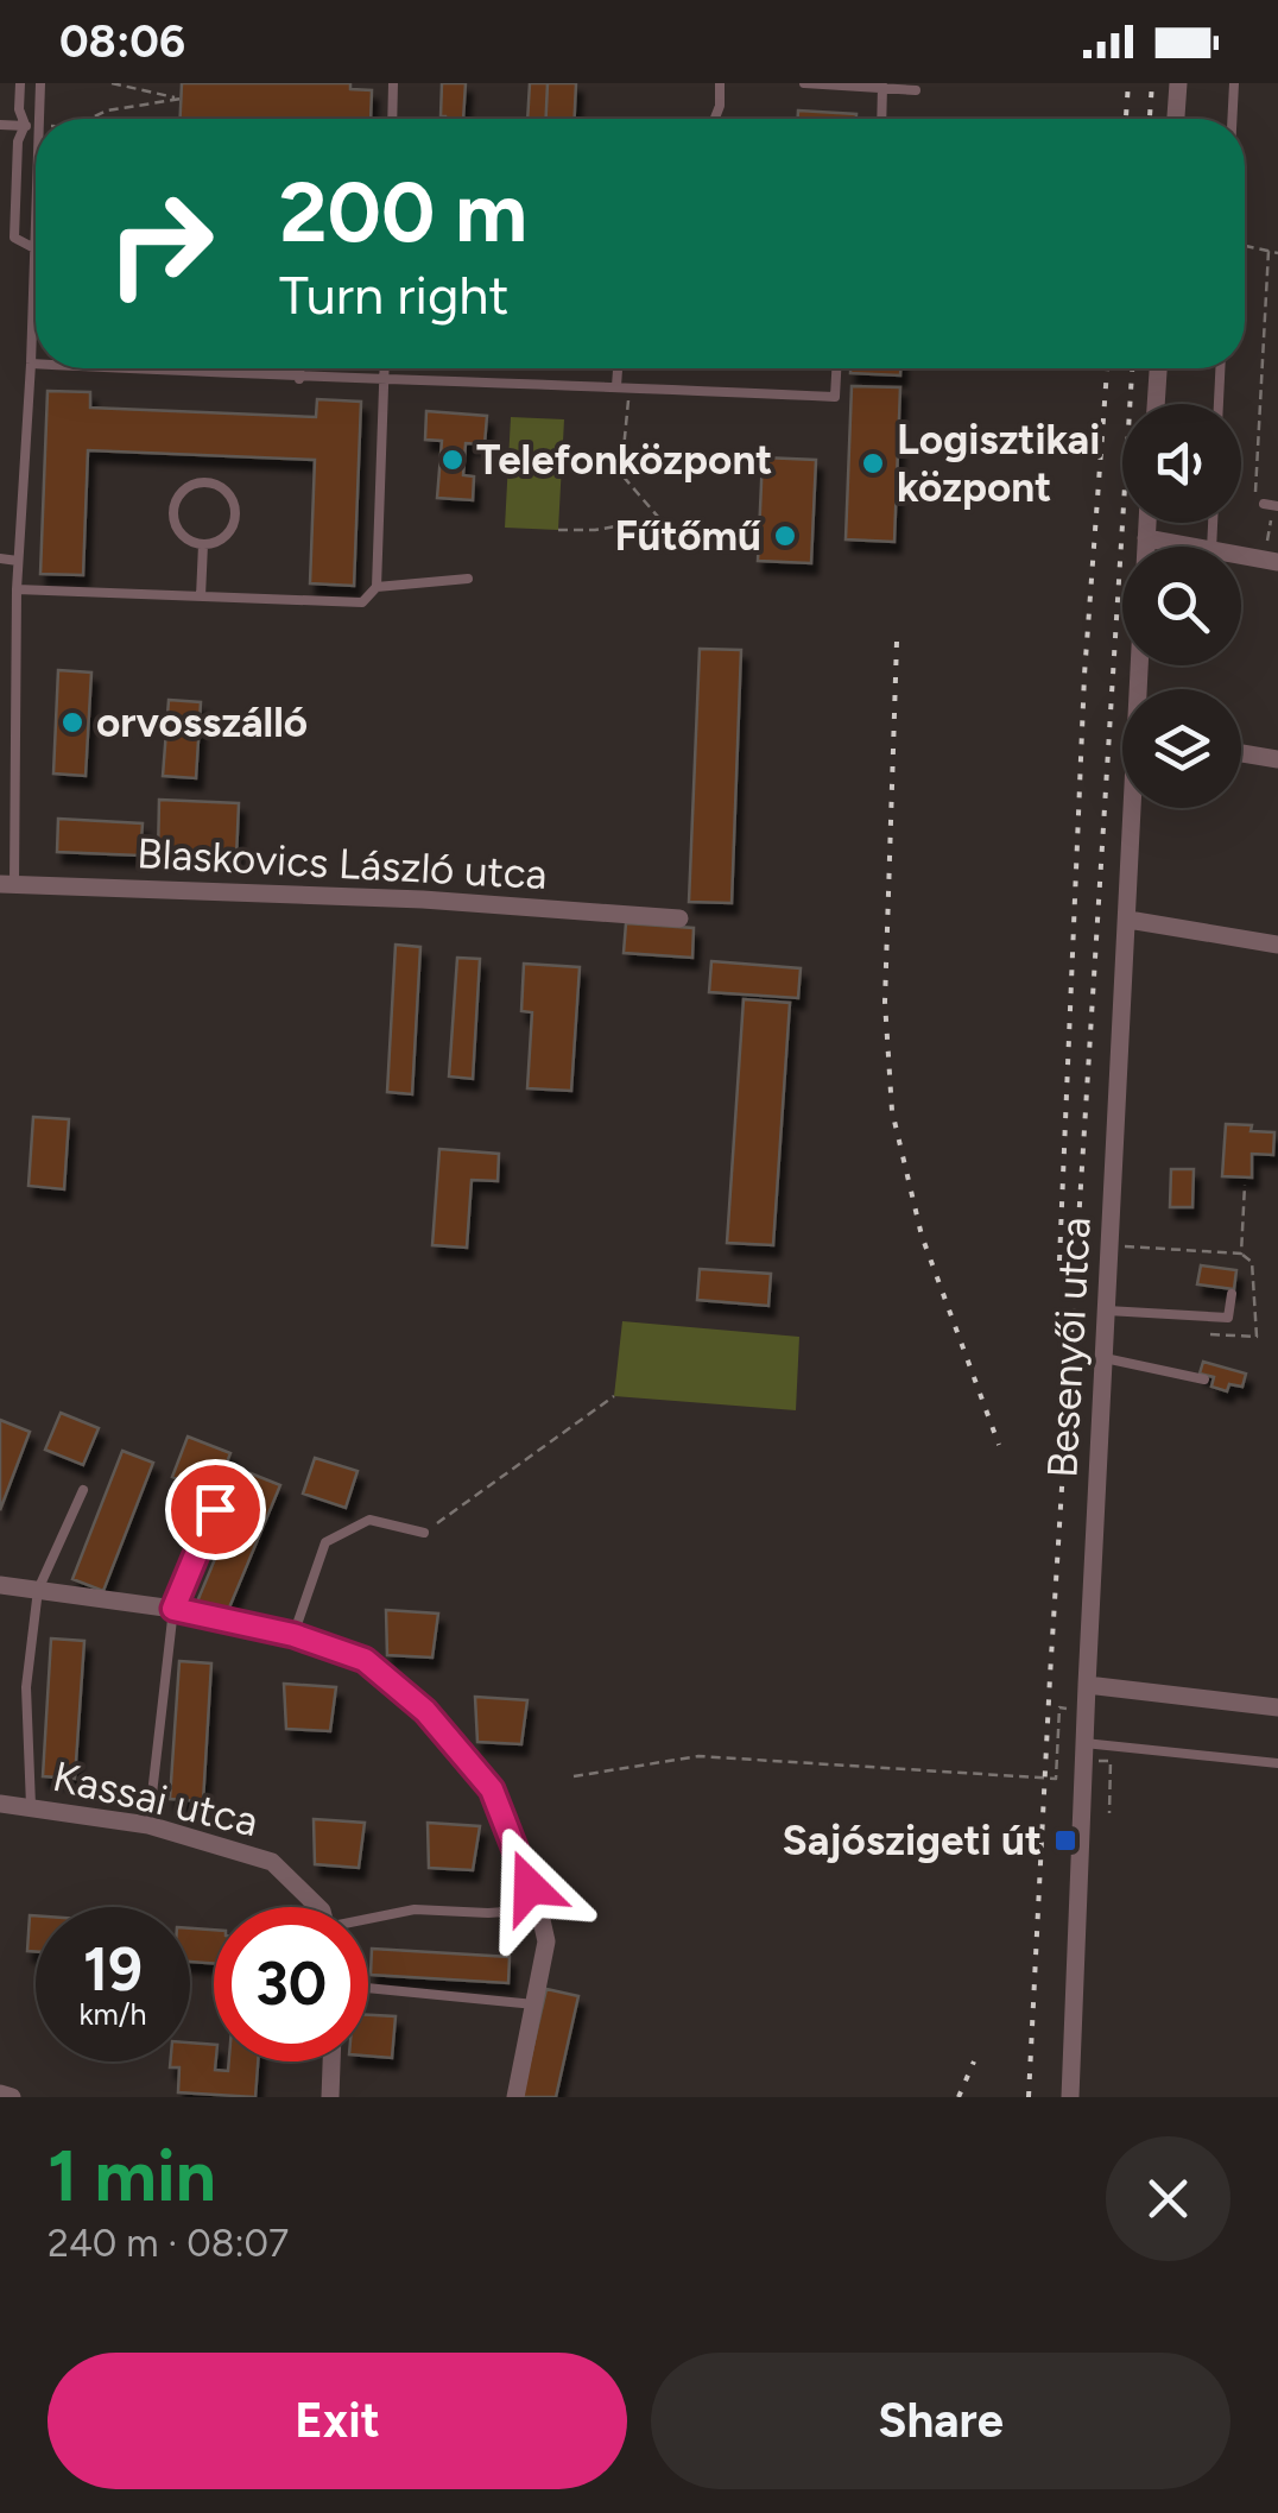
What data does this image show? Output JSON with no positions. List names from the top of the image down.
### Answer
{
  "streets": {
    "street": ["Blaskovics László utca", "Besenyői utca", "Kassai utca"]
  },
  "places": {
    "other": [
      "Telefonközpont",
      "Logisztikai központ",
      "Fűtőmű",
      "orvosszálló"
    ],
    "transit": ["Sajószigeti út"]
  },
  "page": {
    "status": "08:06",
    "turn": ["200 m", "Turn right"],
    "speed": "19 km/h",
    "limit": "30",
    "heading": ["1 min", "240 m · 08:07"],
    "buttons": ["Exit", "Share"]
  }
}
